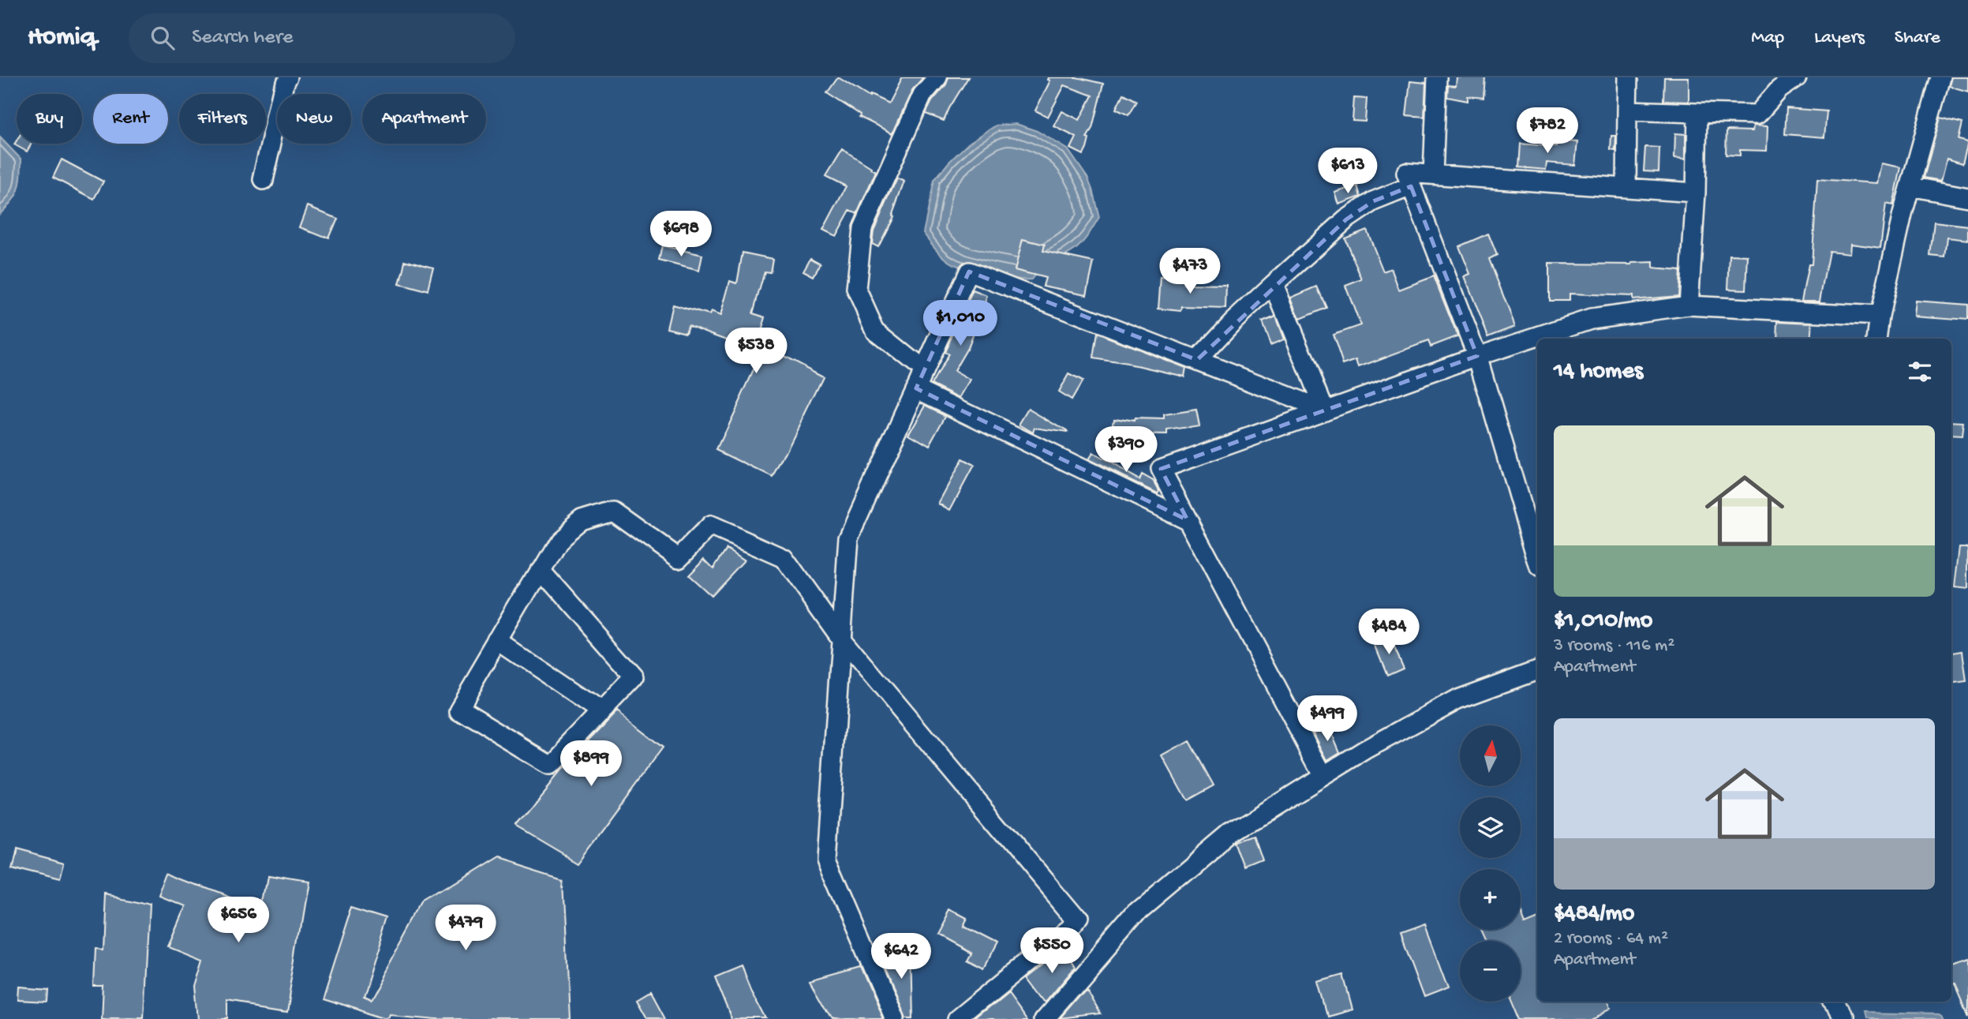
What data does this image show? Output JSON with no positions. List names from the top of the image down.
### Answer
{
  "north": "top",
  "page": {
    "header": "Homiq",
    "search": "Search here",
    "nav": ["Map", "Layers", "Share"],
    "chip": [
      "Buy",
      "Rent",
      "Filters",
      "New",
      "Apartment"
    ],
    "price": [
      "$782",
      "$613",
      "$698",
      "$473",
      "$1,010",
      "$538",
      "$390",
      "$484",
      "$499",
      "$899",
      "$656",
      "$479",
      "$550",
      "$642"
    ],
    "heading": "14 homes",
    "list": [
      {
        "name": "$1,010/mo",
        "note": "3 rooms · 116 m² · Apartment"
      },
      {
        "name": "$484/mo",
        "note": "2 rooms · 64 m² · Apartment"
      }
    ],
    "map_buttons": ["+", "−"]
  }
}
